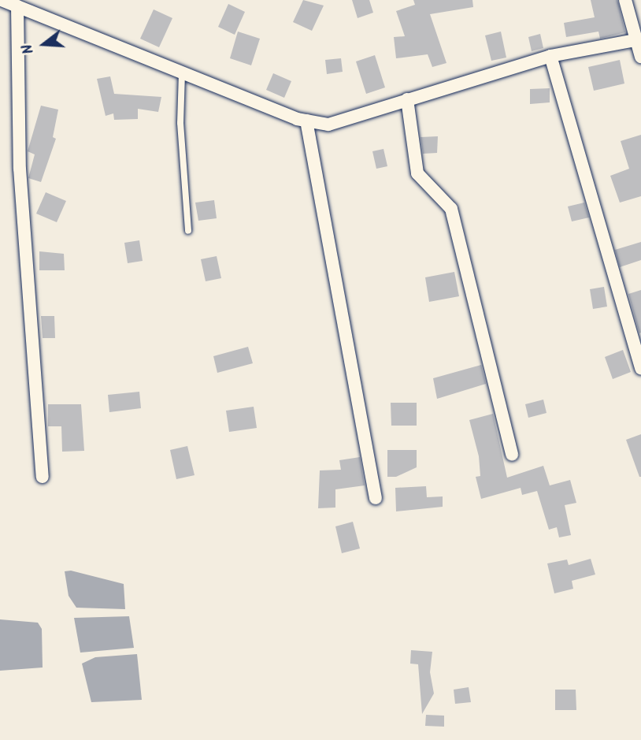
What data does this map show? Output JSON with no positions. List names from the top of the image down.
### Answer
{
  "north": "left"
}
